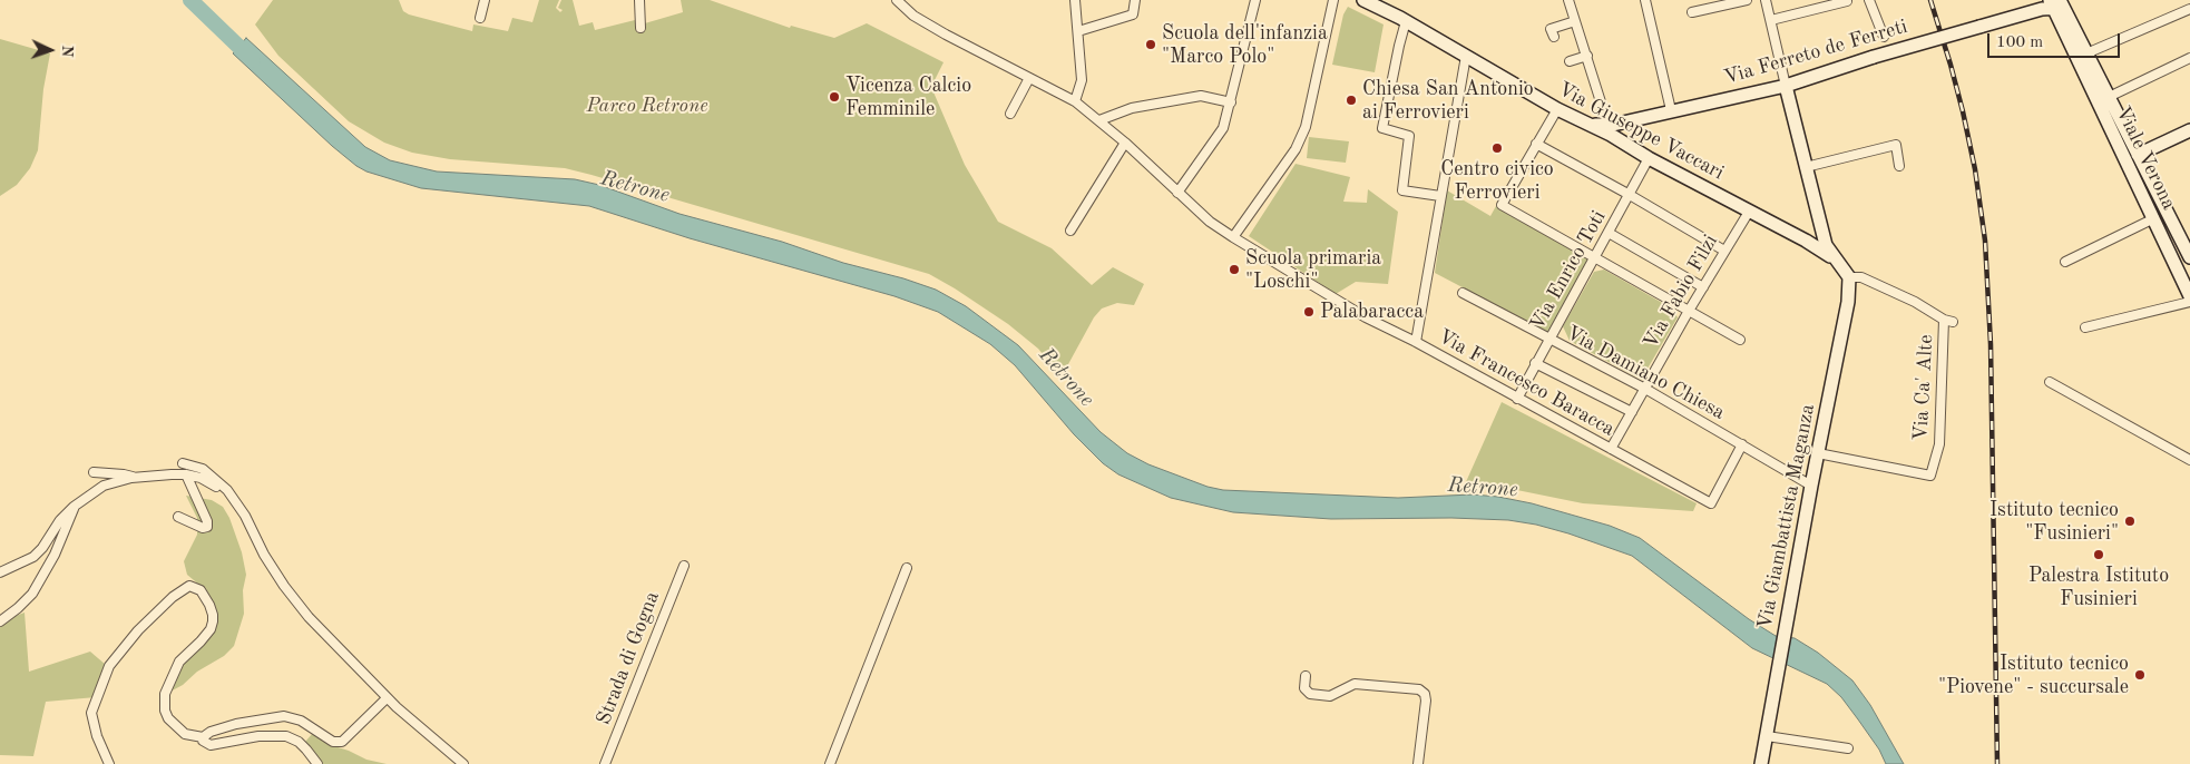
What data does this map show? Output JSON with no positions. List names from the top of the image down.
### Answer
{
  "streets": {
    "main road": [
      "Via Ferreto de Ferreti",
      "Via Giuseppe Vaccari",
      "Viale Verona",
      "Via Giambattista Maganza"
    ],
    "street": [
      "Via Enrico Toti",
      "Via Fabio Filzi",
      "Via Damiano Chiesa",
      "Via Francesco Baracca",
      "Via Ca' Alte",
      "Strada di Gogna"
    ]
  },
  "crossings": [
    ["Via Ferreto de Ferreti", "Via Giuseppe Vaccari"],
    ["Via Ferreto de Ferreti", "Viale Verona"],
    ["Via Giuseppe Vaccari", "Via Enrico Toti"],
    ["Via Giuseppe Vaccari", "Via Fabio Filzi"],
    ["Via Enrico Toti", "Via Damiano Chiesa"],
    ["Via Enrico Toti", "Via Francesco Baracca"],
    ["Via Fabio Filzi", "Via Damiano Chiesa"],
    ["Via Fabio Filzi", "Via Francesco Baracca"],
    ["Via Damiano Chiesa", "Via Francesco Baracca"],
    ["Via Damiano Chiesa", "Via Giambattista Maganza"],
    ["Via Ca' Alte", "Via Giambattista Maganza"]
  ],
  "water": ["Retrone"],
  "parks": ["Parco Retrone"],
  "places": [
    "Scuola dell'infanzia \"Marco Polo\"",
    "Vicenza Calcio Femminile",
    "Chiesa San Antonio ai Ferrovieri",
    "Centro civico Ferrovieri",
    "Scuola primaria \"Loschi\"",
    "Palabaracca",
    "Istituto tecnico \"Fusinieri\"",
    "Palestra Istituto Fusinieri",
    "Istituto tecnico \"Piovene\" - succursale"
  ],
  "scale_bar": "100 m",
  "north": "right"
}
